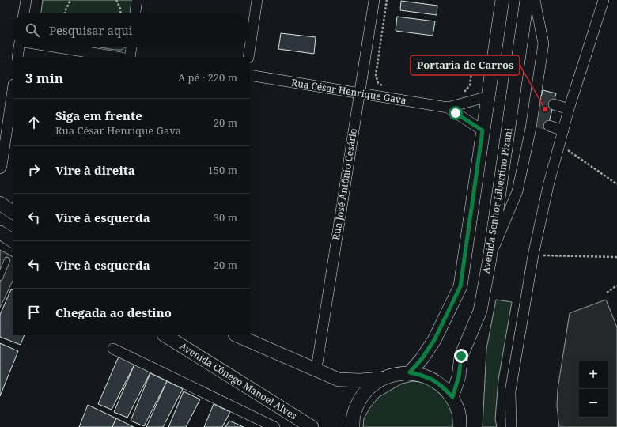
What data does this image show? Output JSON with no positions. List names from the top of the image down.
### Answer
{
  "streets": {
    "street": [
      "Rua César Henrique Gava",
      "Rua José Antônio Cesário",
      "Avenida Senhor Libertino Pizani",
      "Avenida Cônego Manoel Alves"
    ]
  },
  "crossings": [
    ["Rua César Henrique Gava", "Rua José Antônio Cesário"]
  ],
  "places": ["Portaria de Carros"],
  "page": {
    "search": "Pesquisar aqui",
    "heading": ["3 min", "A pé · 220 m"],
    "list": [
      ["Siga em frente", "Rua César Henrique Gava", "20 m"],
      ["Vire à direita", "150 m"],
      ["Vire à esquerda", "30 m"],
      ["Vire à esquerda", "20 m"],
      "Chegada ao destino"
    ],
    "map_buttons": ["+", "−"]
  }
}
